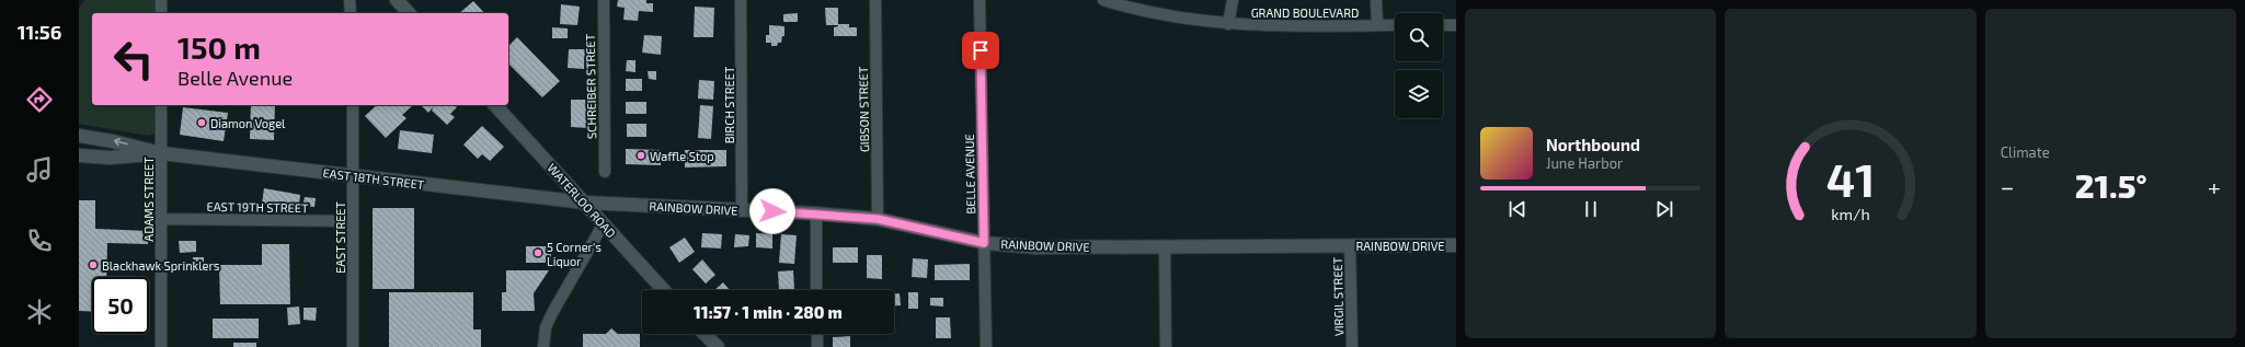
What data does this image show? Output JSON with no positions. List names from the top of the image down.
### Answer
{
  "streets": {
    "main road": ["EAST 18TH STREET", "WATERLOO ROAD", "RAINBOW DRIVE"],
    "street": [
      "GRAND BOULEVARD",
      "SCHREIBER STREET",
      "BIRCH STREET",
      "GIBSON STREET",
      "BELLE AVENUE",
      "ADAMS STREET",
      "EAST 19TH STREET",
      "EAST STREET",
      "VIRGIL STREET"
    ]
  },
  "crossings": [
    ["BIRCH STREET", "RAINBOW DRIVE"],
    ["GIBSON STREET", "RAINBOW DRIVE"],
    ["BELLE AVENUE", "RAINBOW DRIVE"],
    ["EAST 18TH STREET", "ADAMS STREET"],
    ["EAST 18TH STREET", "WATERLOO ROAD"],
    ["EAST 18TH STREET", "RAINBOW DRIVE"],
    ["EAST 18TH STREET", "EAST STREET"],
    ["ADAMS STREET", "EAST 19TH STREET"],
    ["WATERLOO ROAD", "RAINBOW DRIVE"],
    ["EAST 19TH STREET", "EAST STREET"],
    ["RAINBOW DRIVE", "VIRGIL STREET"]
  ],
  "places": [
    "Diamon Vogel",
    "Waffle Stop",
    "5 Corner's Liquor",
    "Blackhawk Sprinklers"
  ],
  "page": {
    "tabs": "11:56",
    "tile": "Climate",
    "turn": ["150 m", "Belle Avenue"],
    "song": ["Northbound", "June Harbor"],
    "heat": ["−", "21.5°", "+"],
    "limit": "50",
    "trip": "11:57 · 1 min · 280 m",
    "gauge": ["41", "km/h"]
  }
}
